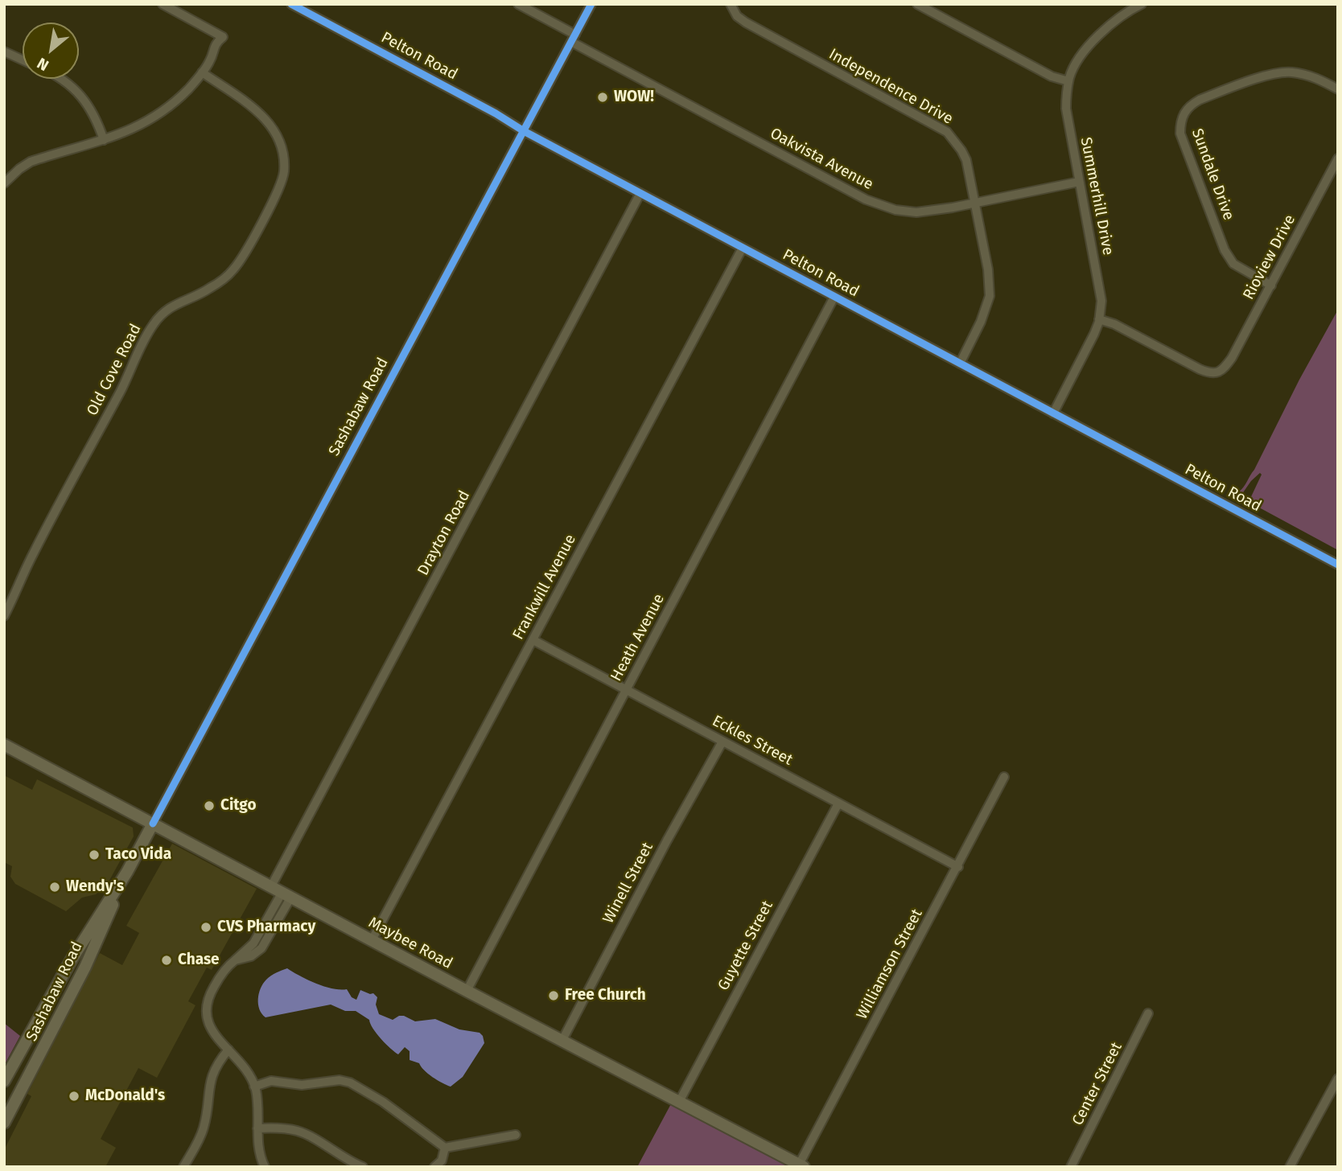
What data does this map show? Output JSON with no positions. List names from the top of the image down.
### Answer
{
  "streets": {
    "main road": ["Sashabaw Road", "Maybee Road"],
    "street": [
      "Pelton Road",
      "Independence Drive",
      "Oakvista Avenue",
      "Sundale Drive",
      "Summerhill Drive",
      "Rioview Drive",
      "Old Cove Road",
      "Drayton Road",
      "Frankwill Avenue",
      "Heath Avenue",
      "Eckles Street",
      "Winell Street",
      "Guyette Street",
      "Williamson Street",
      "Center Street"
    ]
  },
  "crossings": [
    ["Pelton Road", "Independence Drive"],
    ["Pelton Road", "Summerhill Drive"],
    ["Pelton Road", "Sashabaw Road"],
    ["Pelton Road", "Drayton Road"],
    ["Pelton Road", "Frankwill Avenue"],
    ["Pelton Road", "Heath Avenue"],
    ["Independence Drive", "Oakvista Avenue"],
    ["Oakvista Avenue", "Summerhill Drive"],
    ["Oakvista Avenue", "Sashabaw Road"],
    ["Sundale Drive", "Rioview Drive"],
    ["Summerhill Drive", "Rioview Drive"],
    ["Sashabaw Road", "Maybee Road"],
    ["Drayton Road", "Maybee Road"],
    ["Frankwill Avenue", "Eckles Street"],
    ["Frankwill Avenue", "Maybee Road"],
    ["Heath Avenue", "Eckles Street"],
    ["Heath Avenue", "Maybee Road"],
    ["Eckles Street", "Winell Street"],
    ["Eckles Street", "Guyette Street"],
    ["Eckles Street", "Williamson Street"],
    ["Winell Street", "Maybee Road"],
    ["Maybee Road", "Guyette Street"],
    ["Maybee Road", "Williamson Street"]
  ],
  "places": [
    "WOW!",
    "Citgo",
    "Taco Vida",
    "Wendy's",
    "CVS Pharmacy",
    "Chase",
    "Free Church",
    "McDonald's"
  ],
  "north": "bottom left"
}
